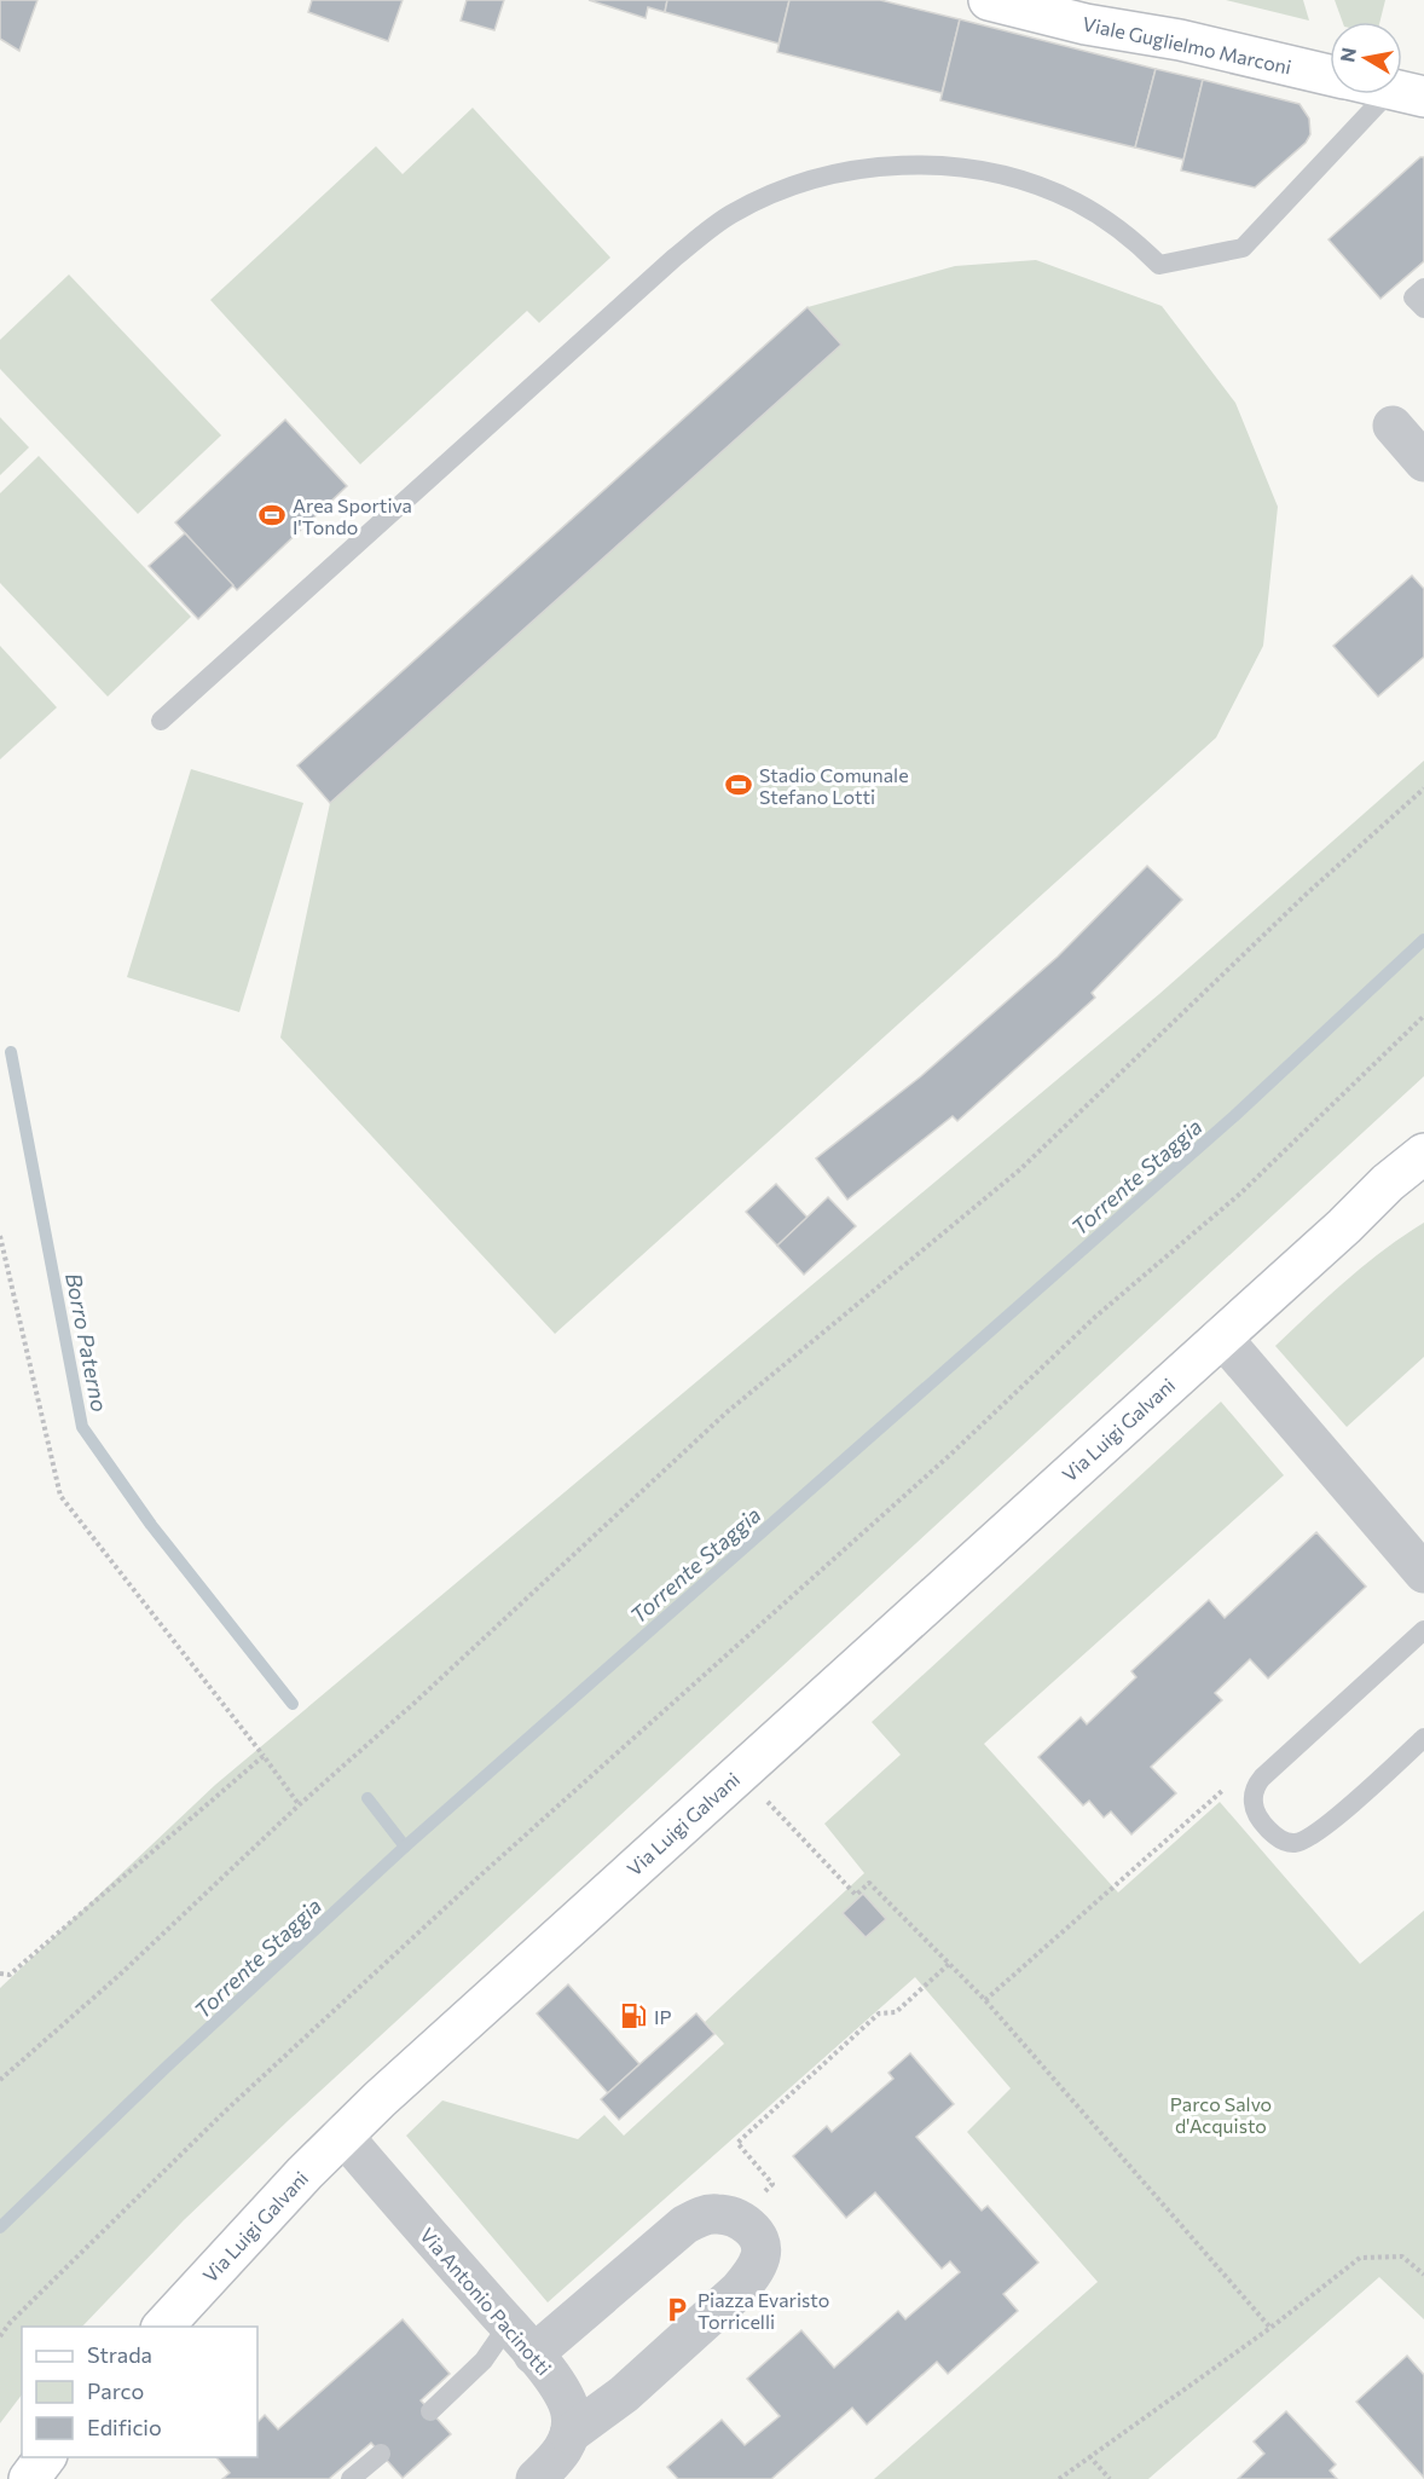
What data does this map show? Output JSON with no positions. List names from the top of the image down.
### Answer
{
  "streets": {
    "main road": ["Viale Guglielmo Marconi", "Via Luigi Galvani"],
    "street": ["Via Antonio Pacinotti"]
  },
  "crossings": [
    ["Via Luigi Galvani", "Via Antonio Pacinotti"]
  ],
  "water": ["Torrente Staggia", "Borro Paterno"],
  "parks": ["Parco Salvo d'Acquisto"],
  "places": {
    "sports": ["Area Sportiva I'Tondo", "Stadio Comunale Stefano Lotti"],
    "fuel station": ["IP"],
    "parking": ["Piazza Evaristo Torricelli"]
  },
  "legend": ["Strada", "Parco", "Edificio"],
  "north": "left"
}
